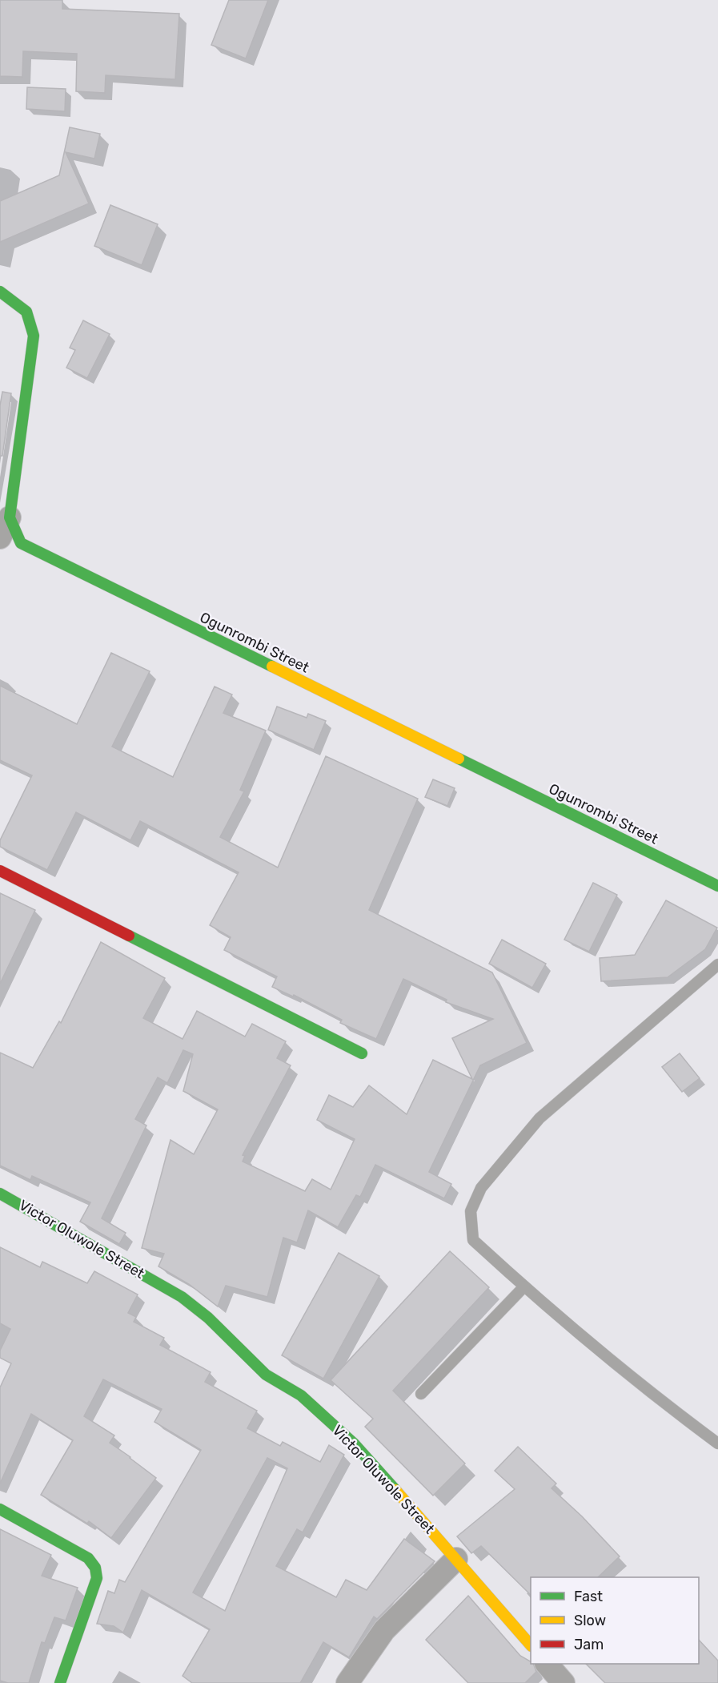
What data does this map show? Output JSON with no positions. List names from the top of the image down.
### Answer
{
  "streets": {
    "street": ["Ogunrombi Street", "Victor Oluwole Street"]
  },
  "legend": ["Fast", "Slow", "Jam"]
}
